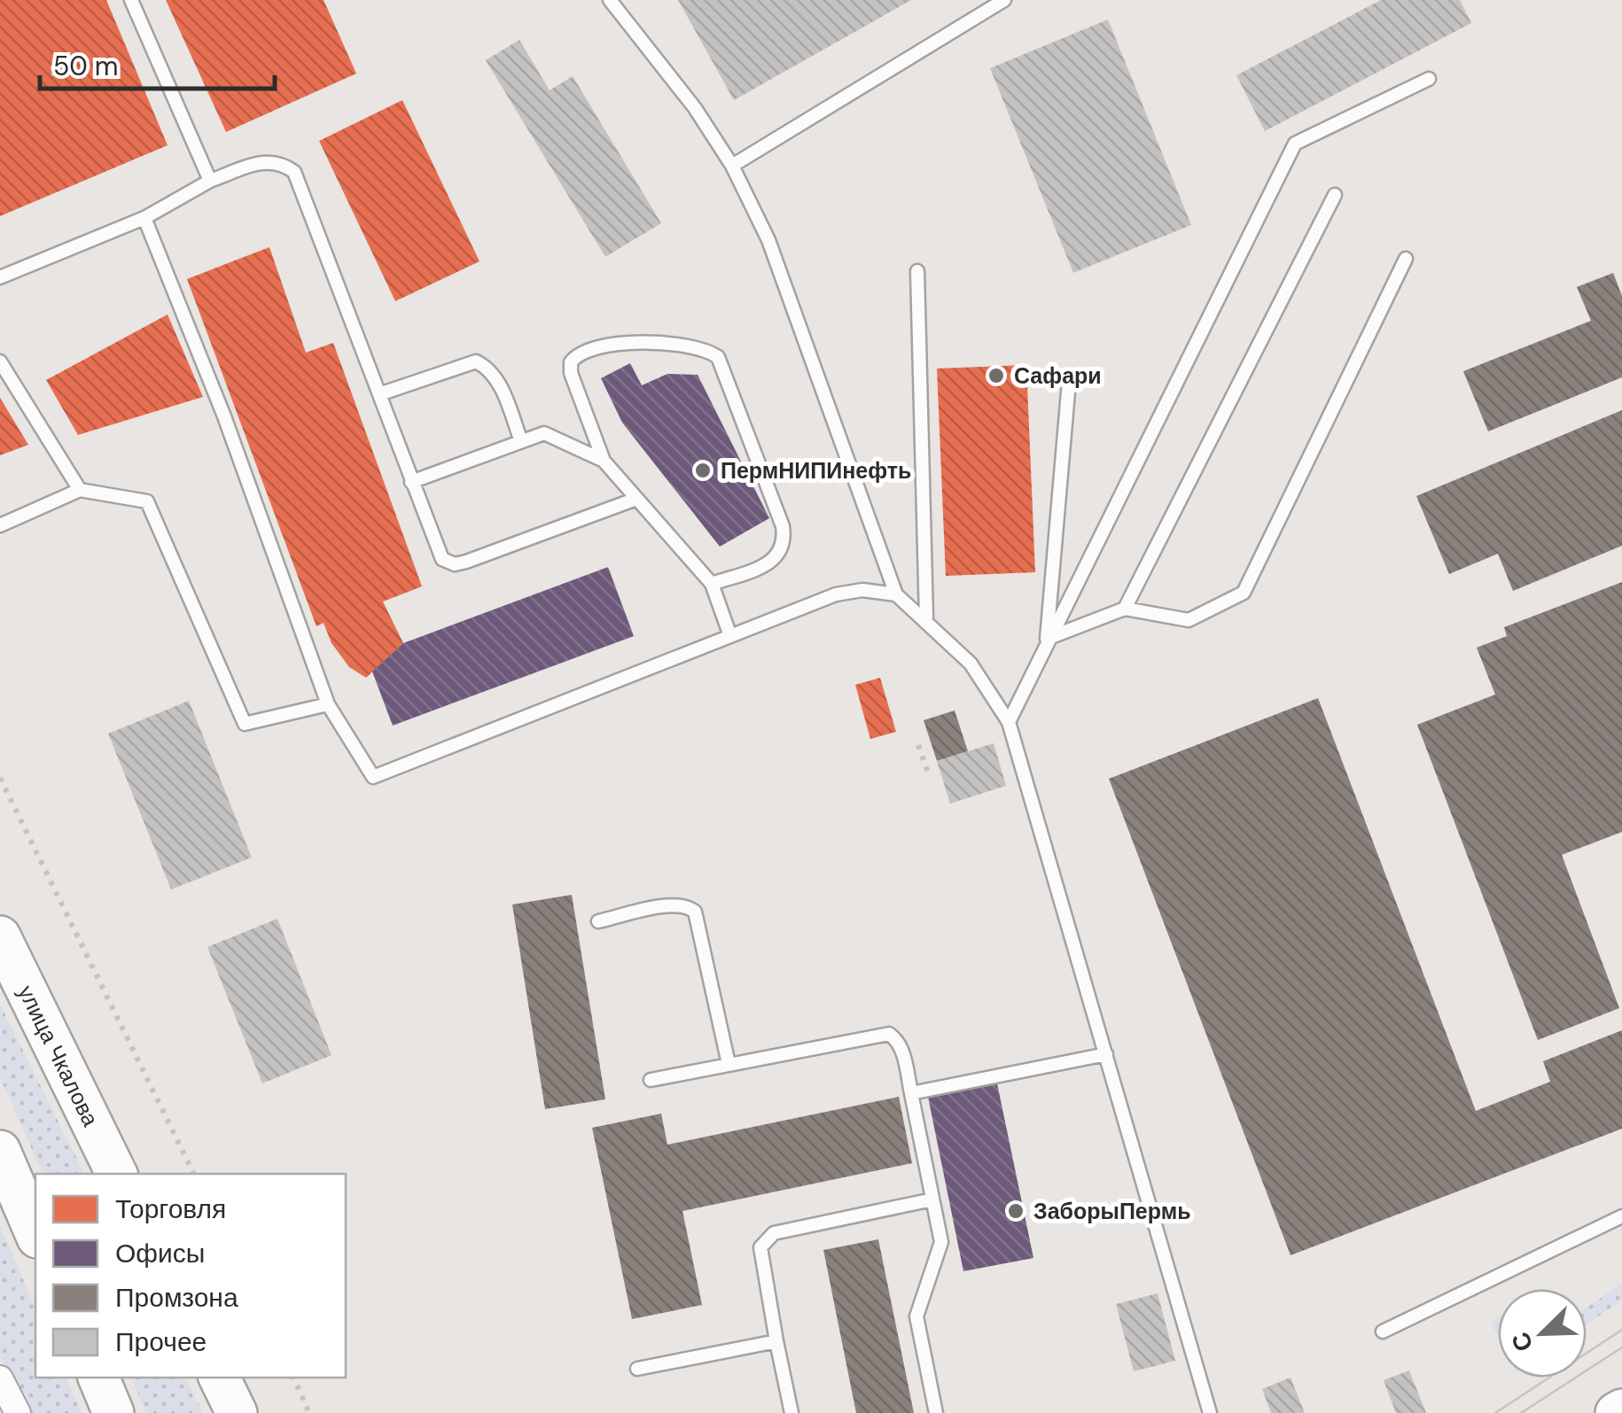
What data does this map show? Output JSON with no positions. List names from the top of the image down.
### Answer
{
  "streets": {
    "main road": ["улица Чкалова"]
  },
  "places": ["Сафари", "ПермНИПИнефть", "ЗаборыПермь"],
  "legend": [
    "Торговля",
    "Офисы",
    "Промзона",
    "Прочее"
  ],
  "scale_bar": "50 m",
  "north": "bottom left"
}
